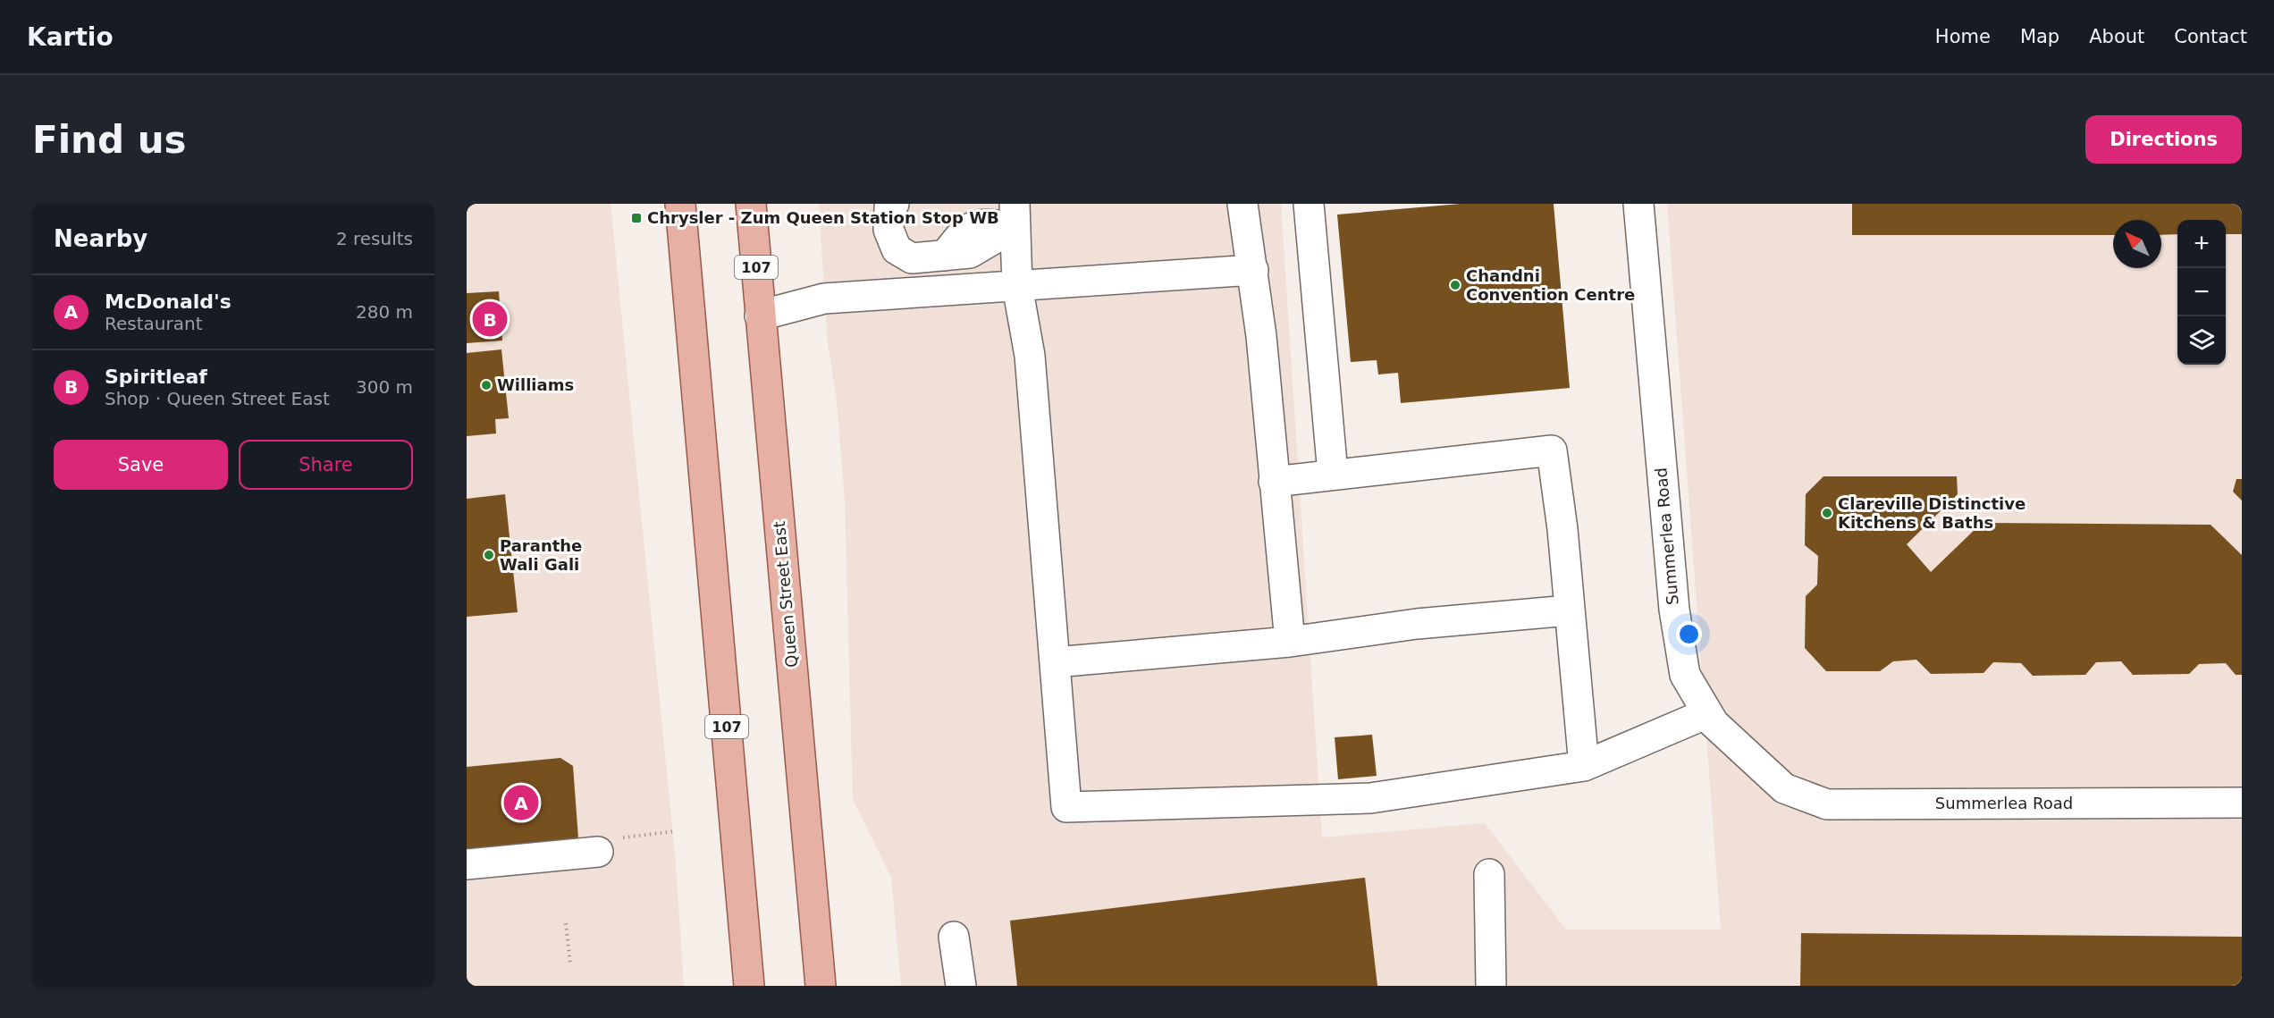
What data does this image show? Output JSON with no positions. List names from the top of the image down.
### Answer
{
  "streets": {
    "main road": ["107", "Queen Street East"],
    "street": ["Summerlea Road"]
  },
  "places": {
    "transit": ["Chrysler - Zum Queen Station Stop WB"],
    "other": [
      "Chandni Convention Centre",
      "Williams",
      "Clareville Distinctive Kitchens & Baths",
      "Paranthe Wali Gali"
    ]
  },
  "north": "top left",
  "page": {
    "header": "Kartio",
    "nav": [
      "Home",
      "Map",
      "About",
      "Contact"
    ],
    "buttons": [
      "Directions",
      ["Save", "Share"]
    ],
    "title": "Find us",
    "heading": ["Nearby", "2 results"],
    "map_buttons": ["+", "−"],
    "list": [
      {
        "mark": "A",
        "name": "McDonald's",
        "note": "Restaurant",
        "value": "280 m"
      },
      {
        "mark": "B",
        "name": "Spiritleaf",
        "note": "Shop · Queen Street East",
        "value": "300 m"
      }
    ],
    "pins": ["B", "A"]
  }
}
